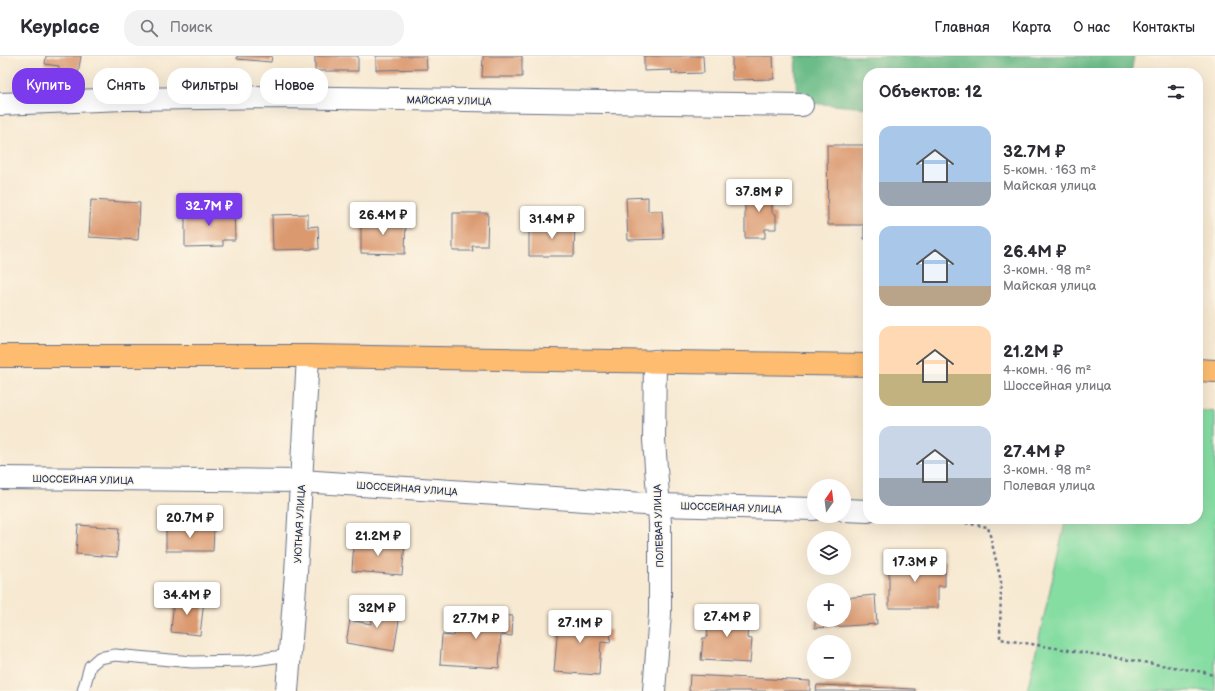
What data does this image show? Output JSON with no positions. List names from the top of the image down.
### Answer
{
  "streets": {
    "street": [
      "МАЙСКАЯ УЛИЦА",
      "ШОССЕЙНАЯ УЛИЦА",
      "УЮТНАЯ УЛИЦА",
      "ПОЛЕВАЯ УЛИЦА"
    ]
  },
  "crossings": [
    ["ШОССЕЙНАЯ УЛИЦА", "УЮТНАЯ УЛИЦА"],
    ["ШОССЕЙНАЯ УЛИЦА", "ПОЛЕВАЯ УЛИЦА"]
  ],
  "north": "top",
  "page": {
    "header": "Keyplace",
    "search": "Поиск",
    "nav": [
      "Главная",
      "Карта",
      "О нас",
      "Контакты"
    ],
    "chip": [
      "Купить",
      "Снять",
      "Фильтры",
      "Новое"
    ],
    "heading": "Объектов: 12",
    "list": [
      {
        "name": "32.7M ₽",
        "note": "5-комн. · 163 m² · Майская улица"
      },
      {
        "name": "26.4M ₽",
        "note": "3-комн. · 98 m² · Майская улица"
      },
      {
        "name": "21.2M ₽",
        "note": "4-комн. · 96 m² · Шоссейная улица"
      },
      {
        "name": "27.4M ₽",
        "note": "3-комн. · 98 m² · Полевая улица"
      }
    ],
    "price": [
      "37.8M ₽",
      "32.7M ₽",
      "26.4M ₽",
      "31.4M ₽",
      "20.7M ₽",
      "21.2M ₽",
      "17.3M ₽",
      "34.4M ₽",
      "32M ₽",
      "27.4M ₽",
      "27.7M ₽",
      "27.1M ₽"
    ],
    "map_buttons": ["+", "−"]
  }
}
